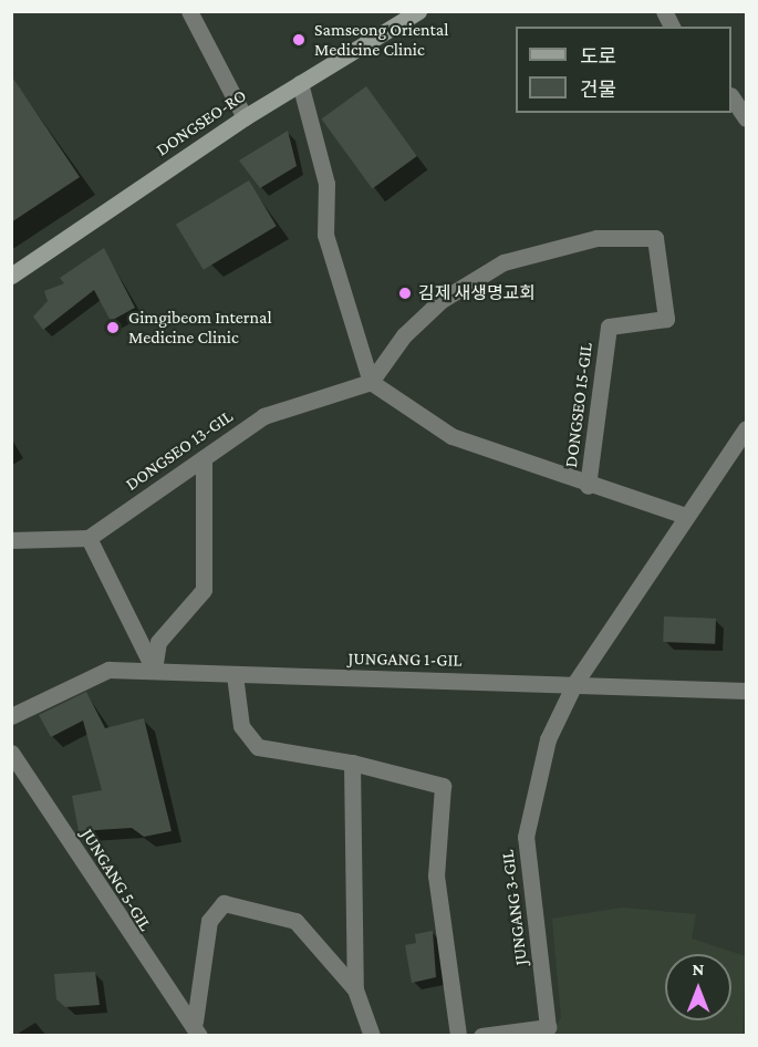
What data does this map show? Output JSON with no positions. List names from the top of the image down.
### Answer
{
  "streets": {
    "main road": ["DONGSEO-RO"],
    "street": [
      "DONGSEO 15-GIL",
      "DONGSEO 13-GIL",
      "JUNGANG 1-GIL",
      "JUNGANG 5-GIL",
      "JUNGANG 3-GIL"
    ]
  },
  "crossings": [
    ["DONGSEO 15-GIL", "DONGSEO 13-GIL"],
    ["JUNGANG 1-GIL", "JUNGANG 3-GIL"]
  ],
  "places": ["Samseong Oriental Medicine Clinic", "김제 새생명교회", "Gimgibeom Internal Medicine Clinic"],
  "legend": ["도로", "건물"],
  "north": "top"
}
